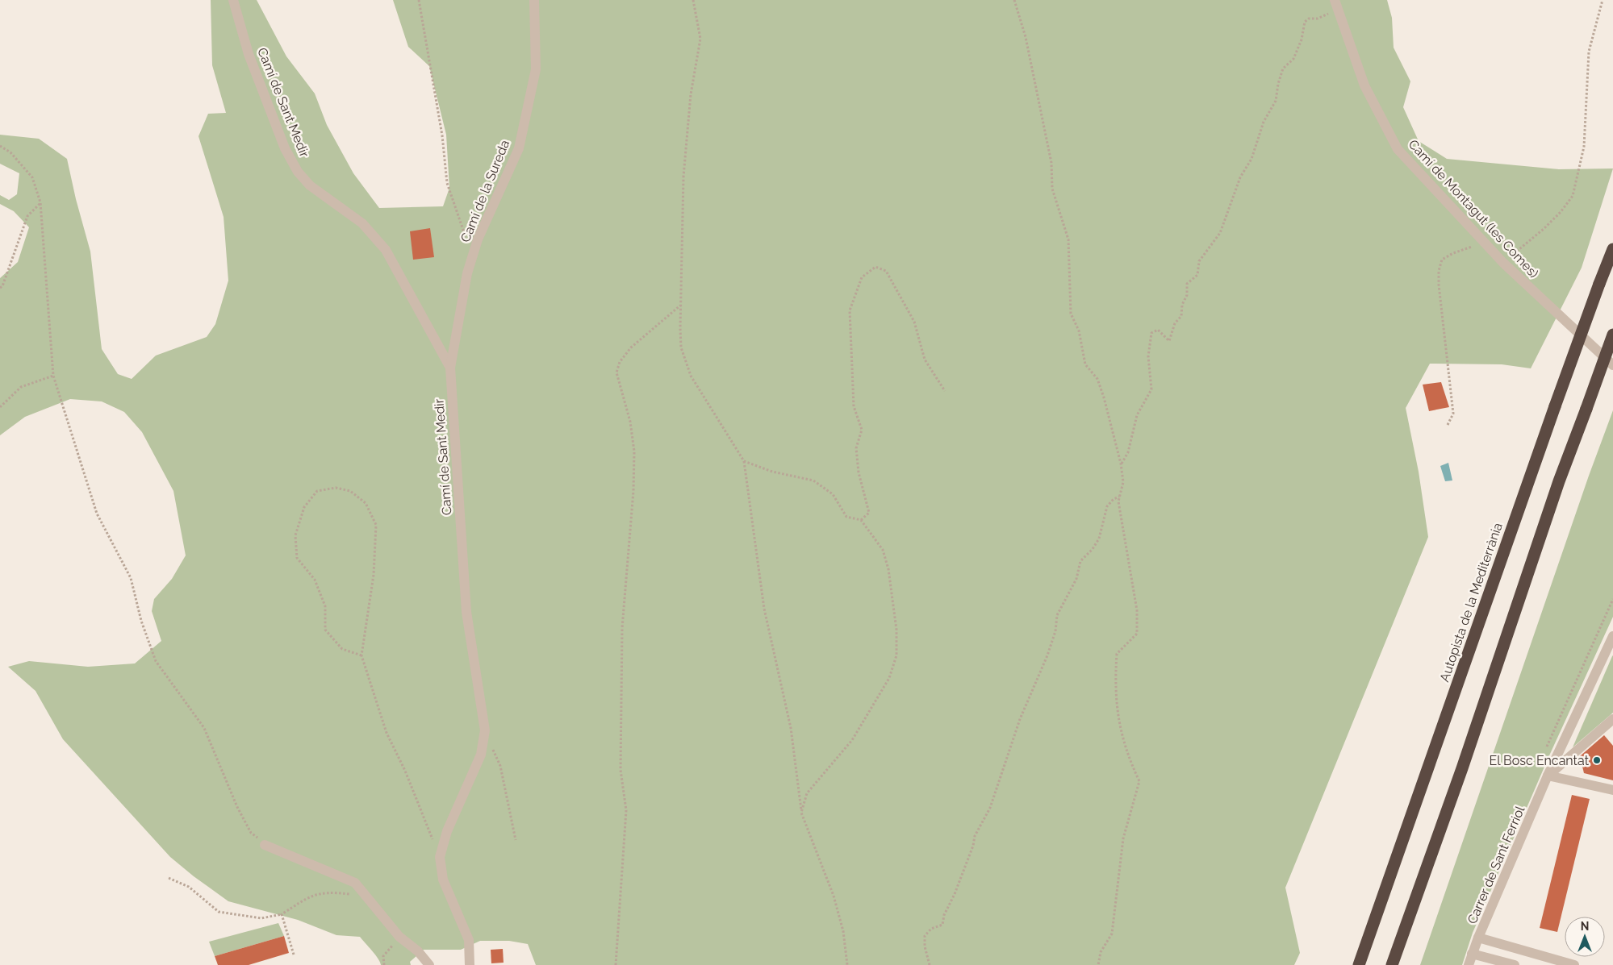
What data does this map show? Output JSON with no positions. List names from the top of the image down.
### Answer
{
  "streets": {
    "highway": ["Autopista de la Mediterrània"],
    "street": [
      "Camí de Sant Medir",
      "Camí de la Sureda",
      "Camí de Montagut (les Comes)",
      "Carrer de Sant Ferriol"
    ]
  },
  "crossings": [
    ["Camí de Sant Medir", "Camí de la Sureda"]
  ],
  "places": ["El Bosc Encantat"],
  "north": "top"
}
